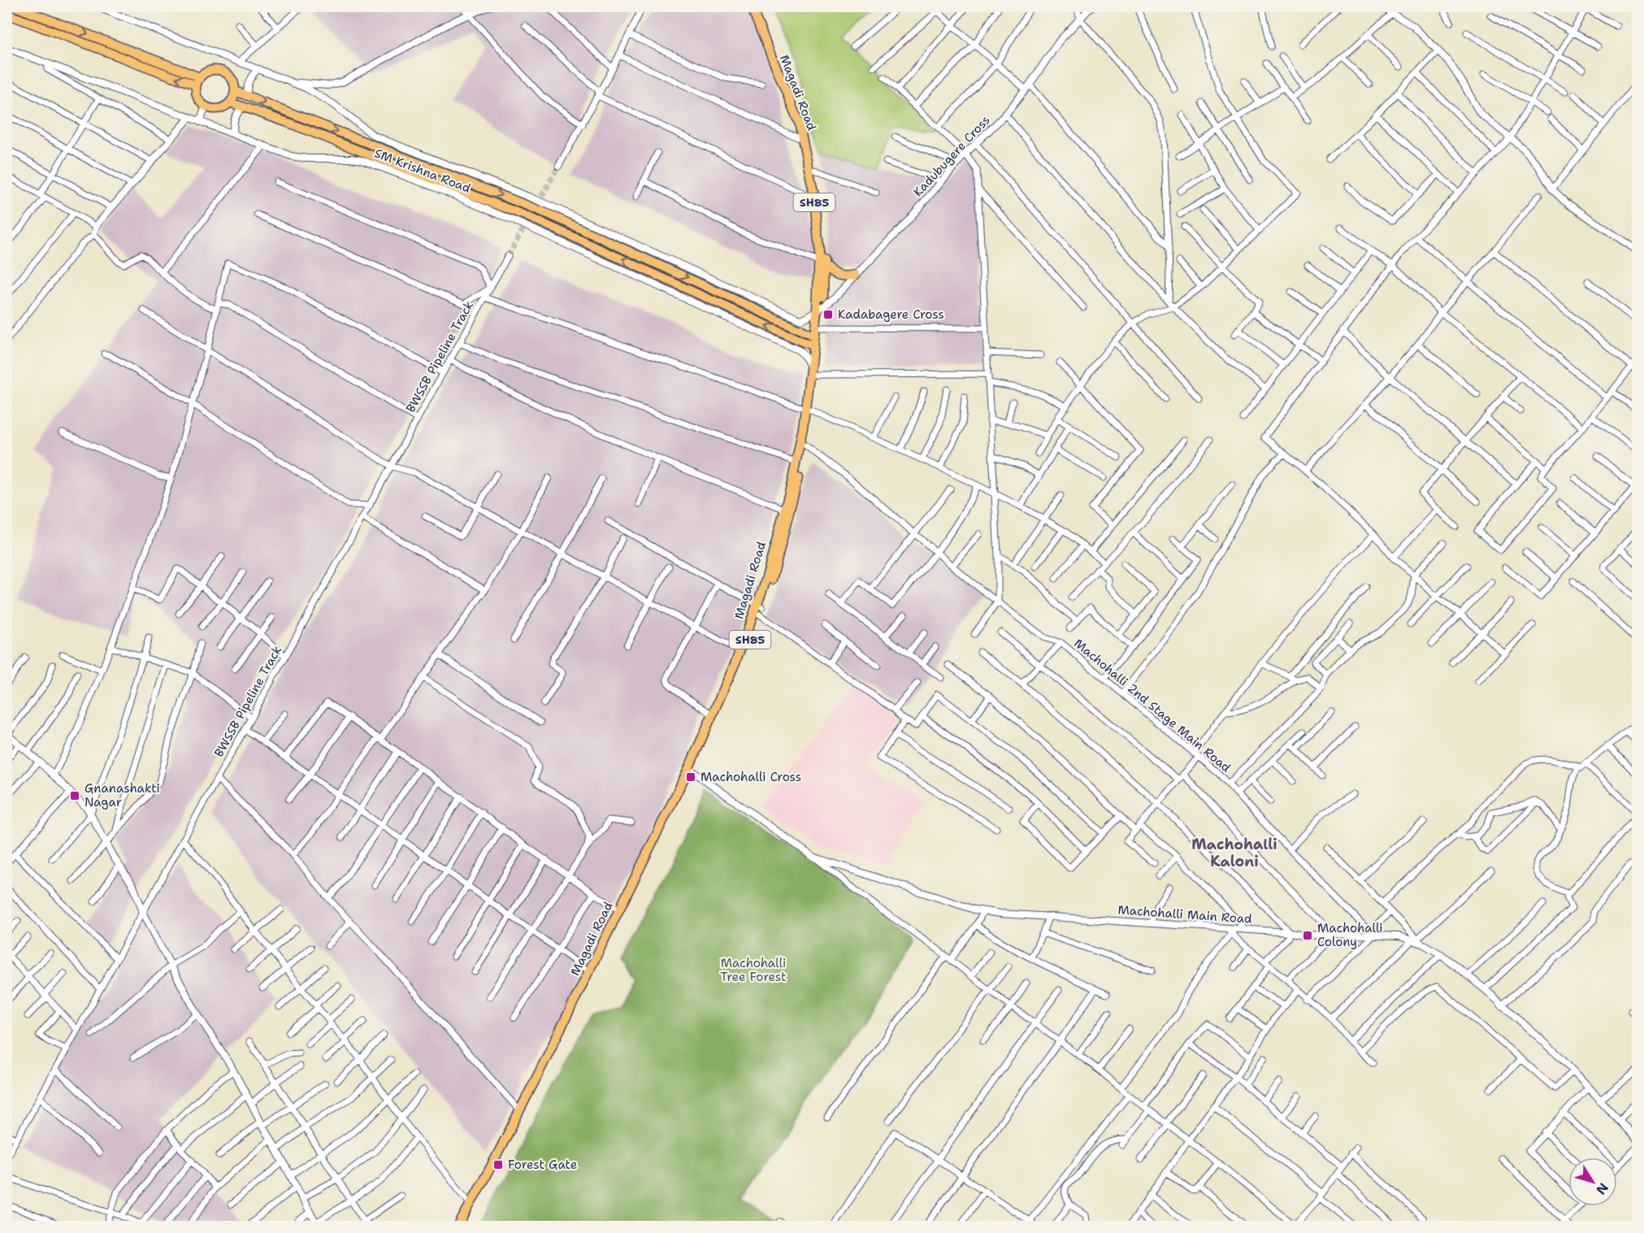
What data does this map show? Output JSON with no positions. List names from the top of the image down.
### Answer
{
  "streets": {
    "main road": ["Magadi Road", "SM Krishna Road", "SH85"],
    "street": [
      "Kadubugere Cross",
      "BWSSB Pipeline Track",
      "Machohalli 2nd Stage Main Road",
      "Machohalli Main Road"
    ]
  },
  "crossings": [
    ["Magadi Road", "Kadubugere Cross"],
    ["Magadi Road", "SM Krishna Road"],
    ["Magadi Road", "Machohalli 2nd Stage Main Road"],
    ["Magadi Road", "Machohalli Main Road"],
    ["Kadubugere Cross", "SM Krishna Road"],
    ["Machohalli 2nd Stage Main Road", "Machohalli Main Road"]
  ],
  "districts": ["Machohalli Kaloni"],
  "parks": ["Machohalli Tree Forest"],
  "places": {
    "transit": [
      "Kadabagere Cross",
      "Machohalli Cross",
      "Gnanashakti Nagar",
      "Machohalli Colony",
      "Forest Gate"
    ]
  },
  "north": "bottom right"
}
